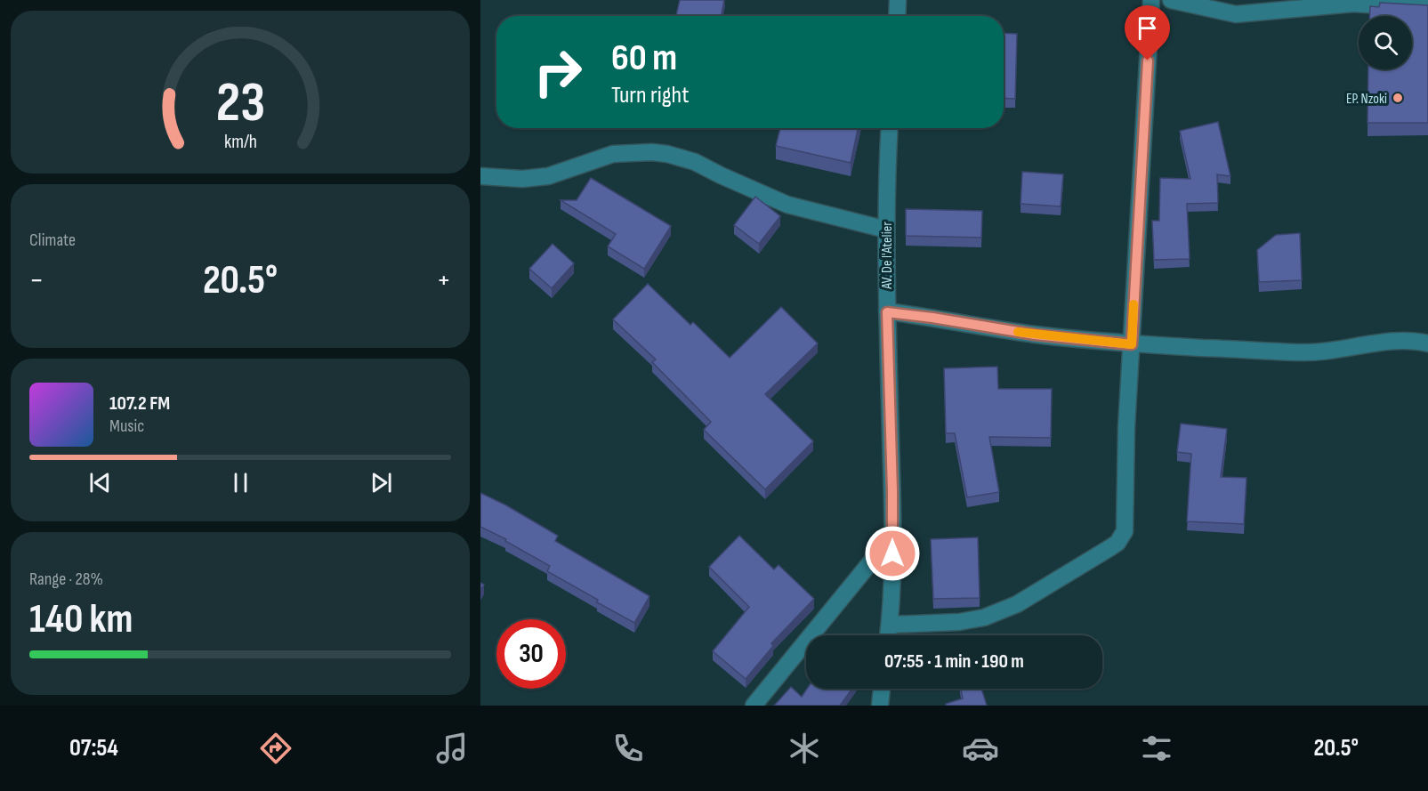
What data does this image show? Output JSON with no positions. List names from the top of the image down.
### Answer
{
  "streets": {
    "street": ["AV. De l'Atelier"]
  },
  "places": ["EP. Nzoki"],
  "page": {
    "turn": ["60 m", "Turn right"],
    "tile": [
      "Climate",
      ["Range · 28%", "140 km"]
    ],
    "heat": ["−", "20.5°", "+"],
    "song": ["107.2 FM", "Music"],
    "limit": "30",
    "trip": "07:55 · 1 min · 190 m",
    "tabs": ["07:54", "20.5°"],
    "gauge": ["23", "km/h"]
  }
}
